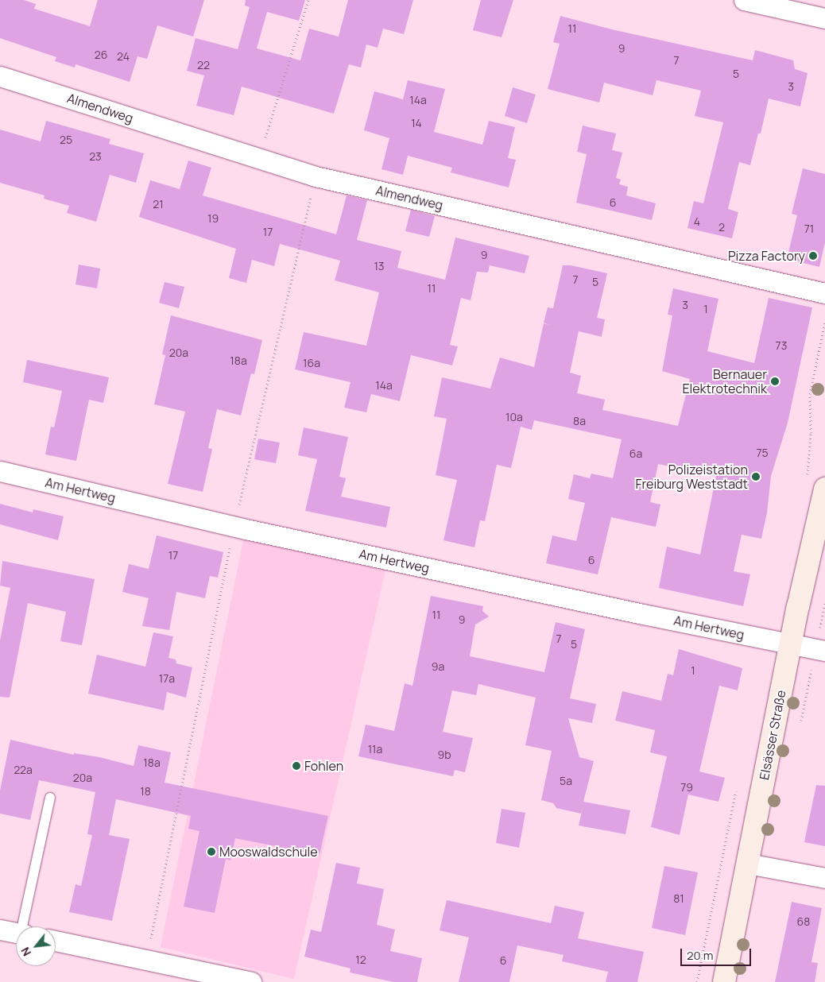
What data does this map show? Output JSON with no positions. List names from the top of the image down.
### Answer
{
  "streets": {
    "main road": ["Elsässer Straße"],
    "street": ["Almendweg", "Am Hertweg"]
  },
  "crossings": [
    ["Am Hertweg", "Elsässer Straße"]
  ],
  "places": [
    "Pizza Factory",
    "Bernauer Elektrotechnik",
    "Polizeistation Freiburg Weststadt",
    "Fohlen",
    "Mooswaldschule"
  ],
  "house_numbers": [
    "11",
    "9",
    "26",
    "24",
    "7",
    "22",
    "5",
    "3",
    "14a",
    "14",
    "25",
    "23",
    "6",
    "21",
    "19",
    "4",
    "2",
    "71",
    "17",
    "9",
    "13",
    "7",
    "5",
    "11",
    "3",
    "1",
    "73",
    "20a",
    "18a",
    "16a",
    "14a",
    "10a",
    "8a",
    "75",
    "6a",
    "17",
    "6",
    "11",
    "9",
    "7",
    "5",
    "9a",
    "1",
    "17a",
    "11a",
    "9b",
    "18a",
    "22a",
    "20a",
    "5a",
    "79",
    "18",
    "81",
    "68",
    "12",
    "6"
  ],
  "scale_bar": "20 m",
  "north": "bottom left"
}
